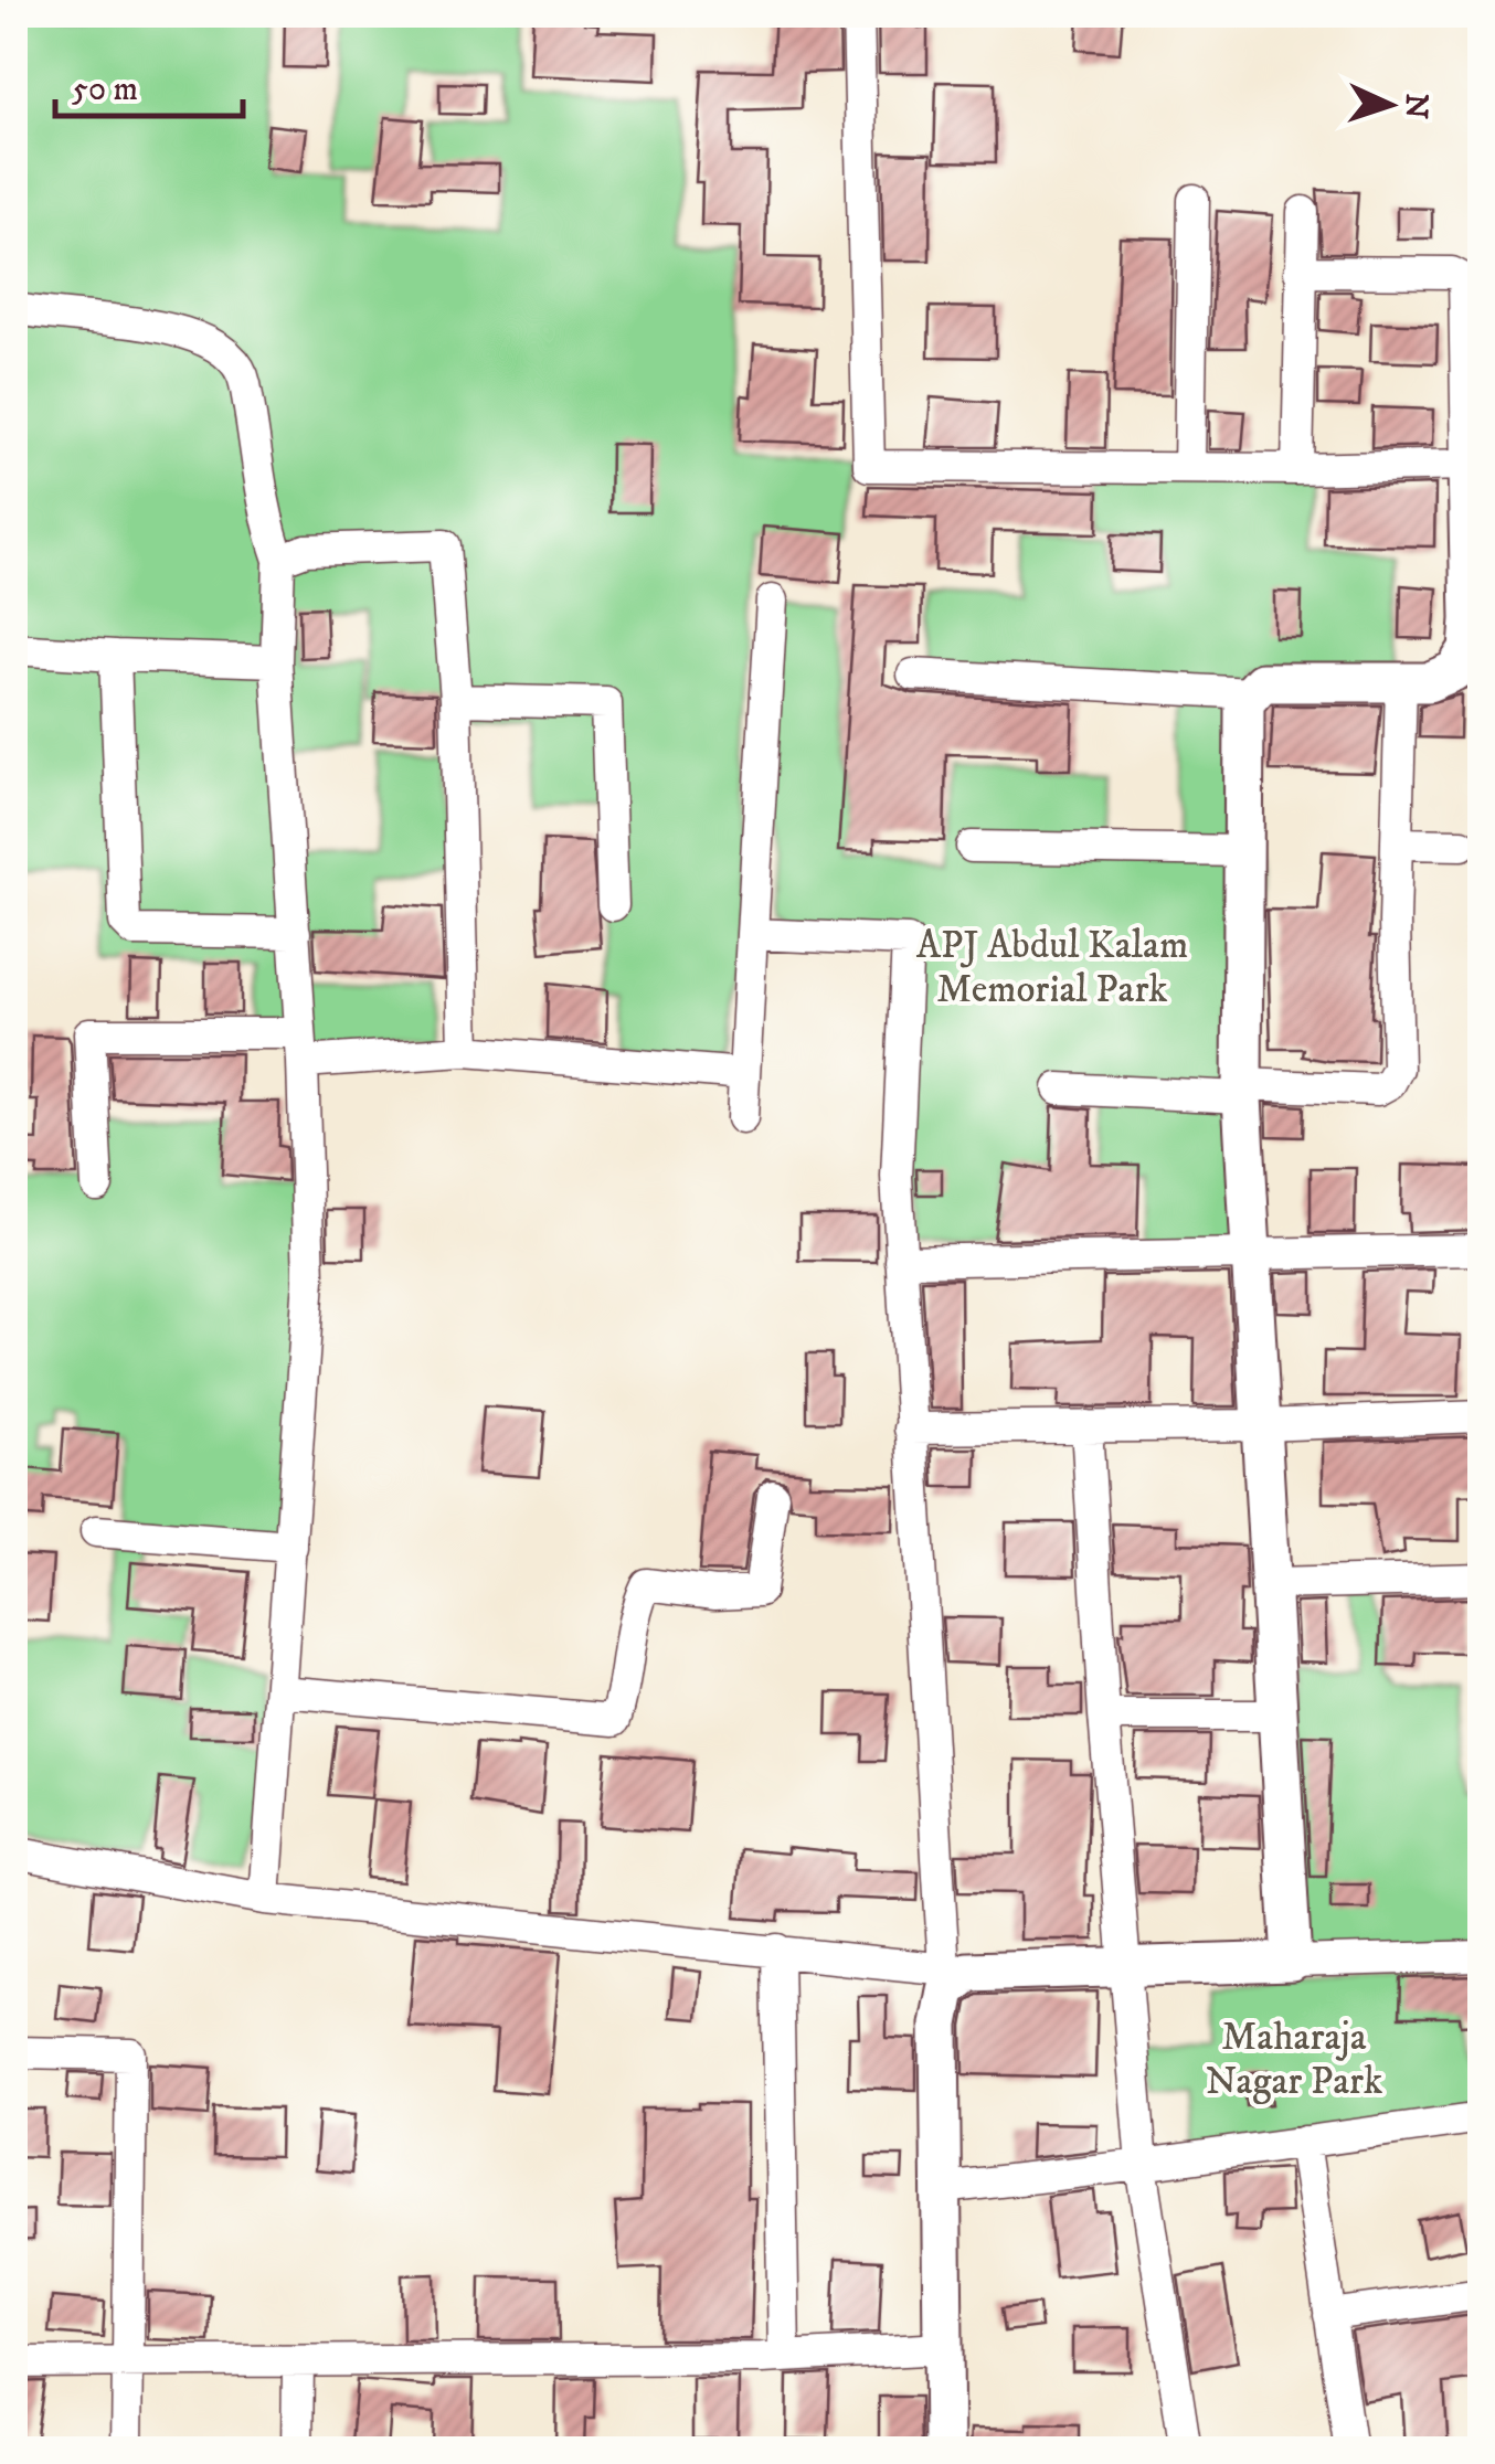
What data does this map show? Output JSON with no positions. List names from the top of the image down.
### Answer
{
  "parks": ["APJ Abdul Kalam Memorial Park", "Maharaja Nagar Park"],
  "scale_bar": "50 m",
  "north": "right"
}
